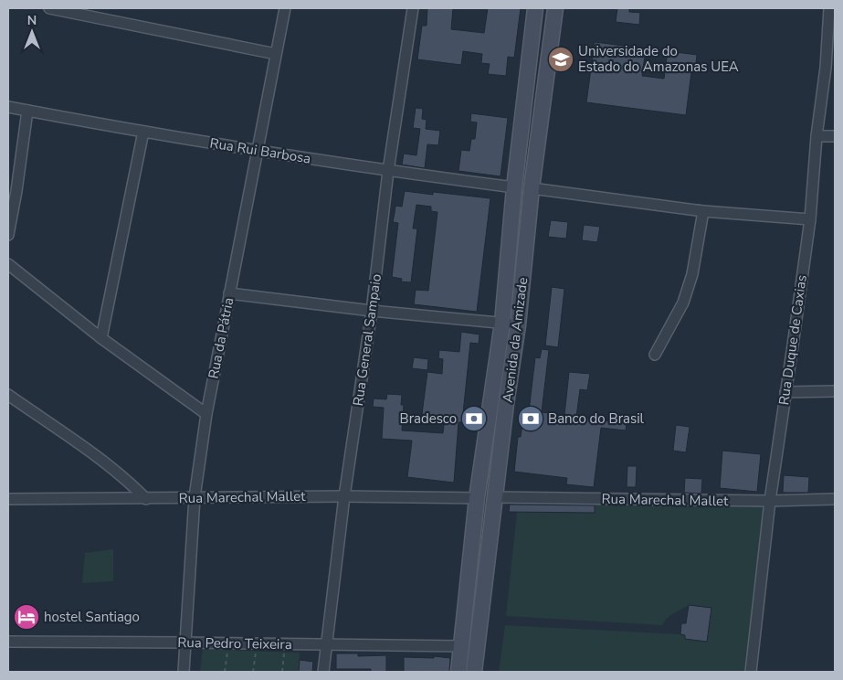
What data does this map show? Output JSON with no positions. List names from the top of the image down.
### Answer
{
  "streets": {
    "main road": ["Avenida da Amizade"],
    "street": [
      "Rua Rui Barbosa",
      "Rua da Pátria",
      "Rua General Sampaio",
      "Rua Duque de Caxias",
      "Rua Marechal Mallet",
      "Rua Pedro Teixeira"
    ]
  },
  "crossings": [
    ["Rua Rui Barbosa", "Rua da Pátria"],
    ["Rua Rui Barbosa", "Rua General Sampaio"],
    ["Rua Rui Barbosa", "Avenida da Amizade"],
    ["Rua da Pátria", "Rua Marechal Mallet"],
    ["Rua da Pátria", "Rua Pedro Teixeira"],
    ["Rua General Sampaio", "Rua Marechal Mallet"],
    ["Rua General Sampaio", "Rua Pedro Teixeira"],
    ["Avenida da Amizade", "Rua Marechal Mallet"],
    ["Avenida da Amizade", "Rua Pedro Teixeira"],
    ["Rua Duque de Caxias", "Rua Marechal Mallet"]
  ],
  "places": {
    "school or university": ["Universidade do Estado do Amazonas UEA"],
    "bank": ["Bradesco", "Banco do Brasil"],
    "hotel": ["hostel Santiago"]
  },
  "north": "top"
}
